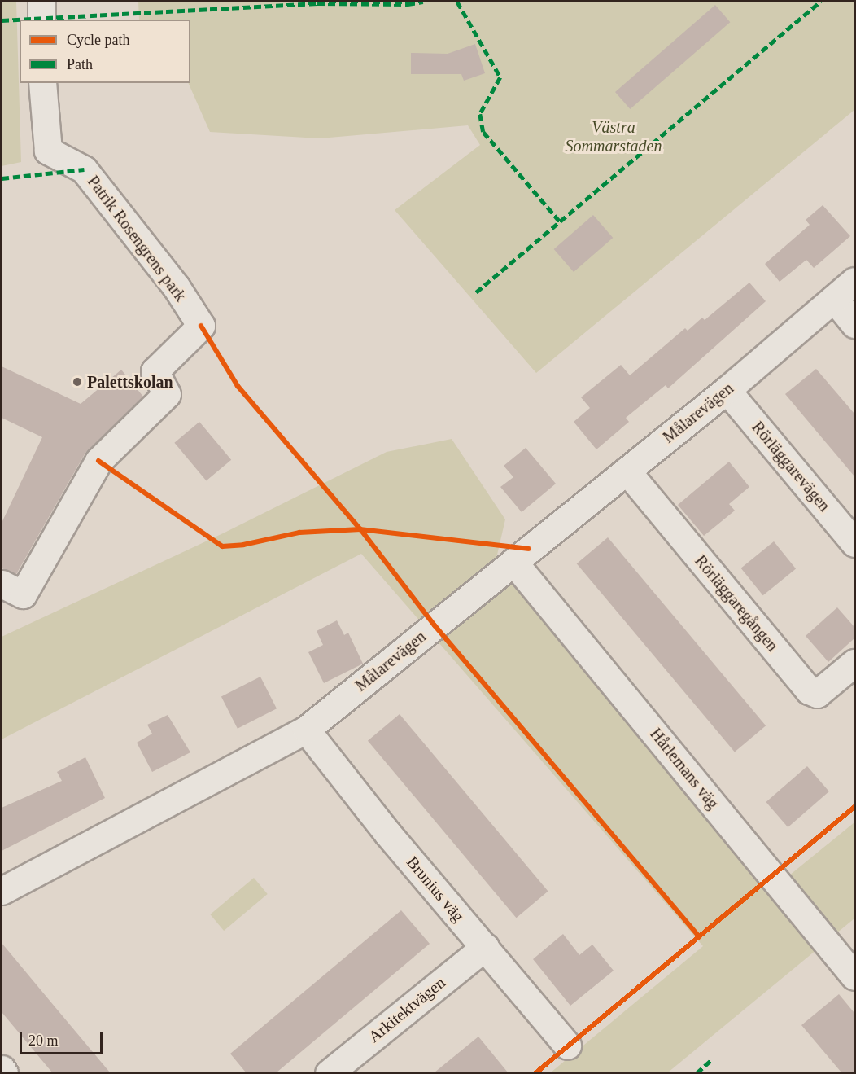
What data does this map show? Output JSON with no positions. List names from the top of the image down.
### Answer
{
  "streets": {
    "street": [
      "Patrik Rosengrens park",
      "Målarevägen",
      "Rörläggarevägen",
      "Rörläggaregången",
      "Hårlemans väg",
      "Brunius väg",
      "Arkitektvägen"
    ]
  },
  "crossings": [
    ["Målarevägen", "Rörläggarevägen"],
    ["Målarevägen", "Rörläggaregången"],
    ["Målarevägen", "Hårlemans väg"],
    ["Målarevägen", "Brunius väg"],
    ["Brunius väg", "Arkitektvägen"]
  ],
  "parks": ["Västra Sommarstaden"],
  "places": ["Palettskolan"],
  "legend": ["Cycle path", "Path"],
  "scale_bar": "20 m"
}
